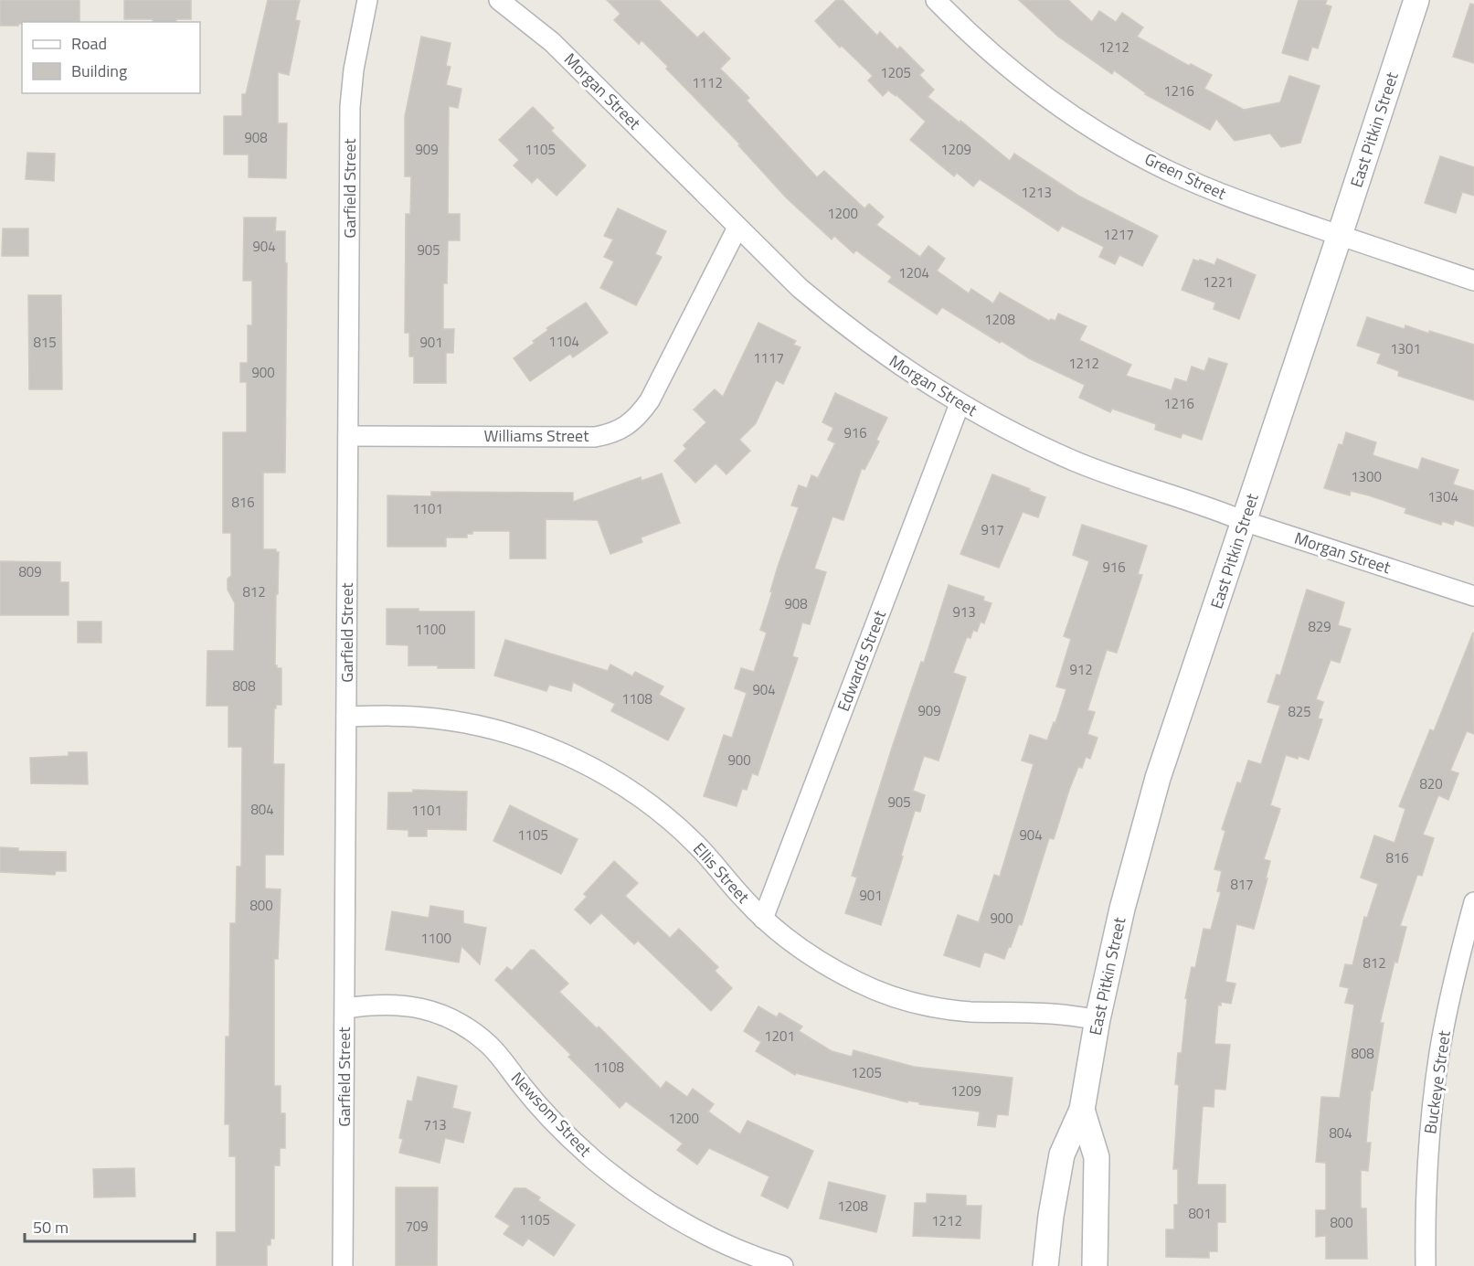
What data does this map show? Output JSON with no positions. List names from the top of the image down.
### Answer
{
  "streets": {
    "street": [
      "Morgan Street",
      "East Pitkin Street",
      "Green Street",
      "Garfield Street",
      "Williams Street",
      "Edwards Street",
      "Ellis Street",
      "Buckeye Street",
      "Newsom Street"
    ]
  },
  "crossings": [
    ["Morgan Street", "East Pitkin Street"],
    ["Morgan Street", "Williams Street"],
    ["Morgan Street", "Edwards Street"],
    ["East Pitkin Street", "Green Street"],
    ["East Pitkin Street", "Ellis Street"],
    ["Garfield Street", "Williams Street"],
    ["Garfield Street", "Ellis Street"],
    ["Garfield Street", "Newsom Street"],
    ["Edwards Street", "Ellis Street"]
  ],
  "house_numbers": [
    "1212",
    "1205",
    "1112",
    "1216",
    "908",
    "909",
    "1105",
    "1209",
    "1213",
    "1200",
    "1217",
    "904",
    "905",
    "1204",
    "1221",
    "1208",
    "1104",
    "815",
    "901",
    "1301",
    "1117",
    "1212",
    "900",
    "1216",
    "916",
    "1300",
    "1304",
    "816",
    "1101",
    "917",
    "916",
    "809",
    "812",
    "908",
    "913",
    "829",
    "1100",
    "912",
    "808",
    "904",
    "1108",
    "909",
    "825",
    "900",
    "820",
    "905",
    "804",
    "1101",
    "1105",
    "904",
    "816",
    "817",
    "901",
    "800",
    "900",
    "1100",
    "812",
    "1201",
    "808",
    "1108",
    "1205",
    "1209",
    "1200",
    "713",
    "804",
    "1208",
    "801",
    "1105",
    "1212",
    "800",
    "709"
  ],
  "legend": ["Road", "Building"],
  "scale_bar": "50 m"
}
